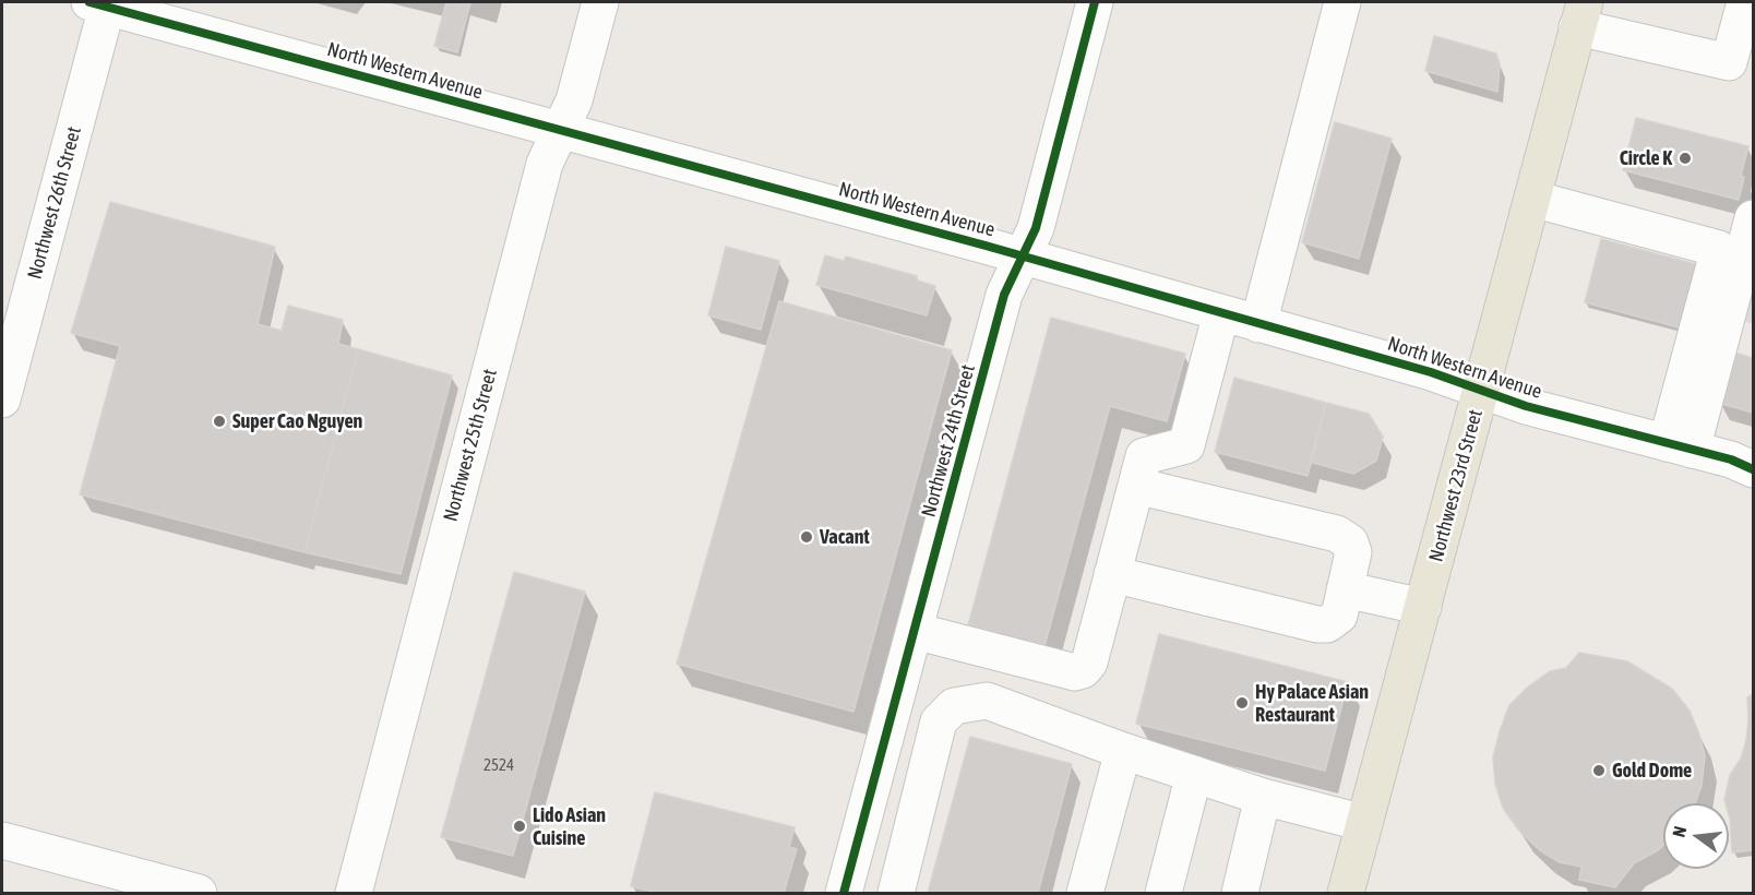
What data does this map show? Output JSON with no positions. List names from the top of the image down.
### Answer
{
  "streets": {
    "main road": ["Northwest 23rd Street"],
    "street": [
      "North Western Avenue",
      "Northwest 26th Street",
      "Northwest 24th Street",
      "Northwest 25th Street"
    ]
  },
  "crossings": [
    ["North Western Avenue", "Northwest 26th Street"],
    ["North Western Avenue", "Northwest 24th Street"],
    ["North Western Avenue", "Northwest 25th Street"],
    ["North Western Avenue", "Northwest 23rd Street"]
  ],
  "places": [
    "Circle K",
    "Super Cao Nguyen",
    "Vacant",
    "Hy Palace Asian Restaurant",
    "Gold Dome",
    "Lido Asian Cuisine"
  ],
  "house_numbers": ["2524"],
  "north": "left"
}
